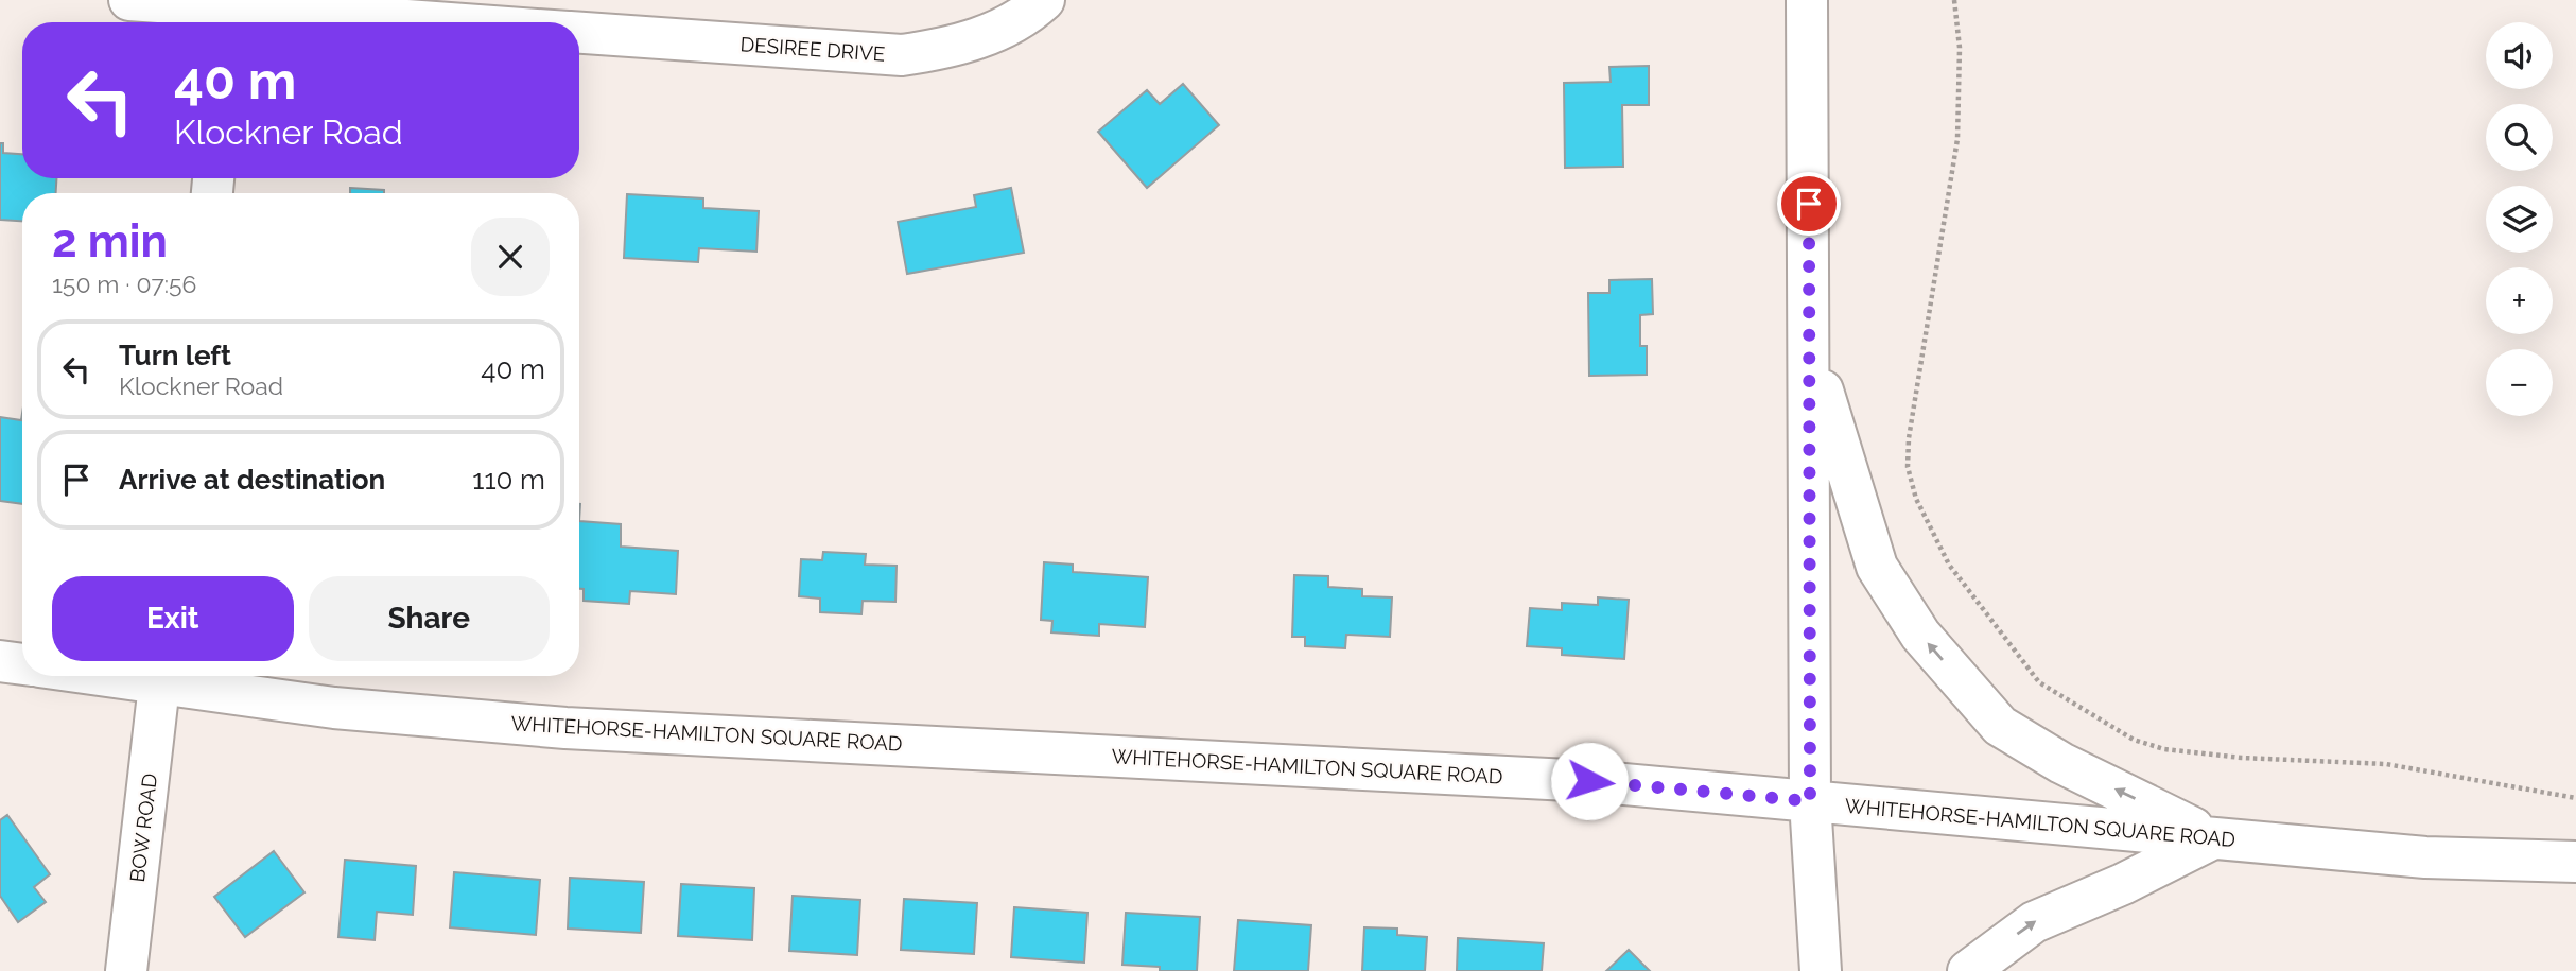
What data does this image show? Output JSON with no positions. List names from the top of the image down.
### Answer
{
  "streets": {
    "street": ["DESIREE DRIVE", "WHITEHORSE-HAMILTON SQUARE ROAD", "BOW ROAD"]
  },
  "crossings": [
    ["WHITEHORSE-HAMILTON SQUARE ROAD", "BOW ROAD"]
  ],
  "page": {
    "map_buttons": ["+", "−"],
    "turn": ["40 m", "Klockner Road"],
    "heading": ["2 min", "150 m · 07:56"],
    "list": [
      {
        "name": "Turn left",
        "note": "Klockner Road",
        "value": "40 m"
      },
      {
        "name": "Arrive at destination",
        "value": "110 m"
      }
    ],
    "buttons": ["Exit", "Share"]
  }
}
